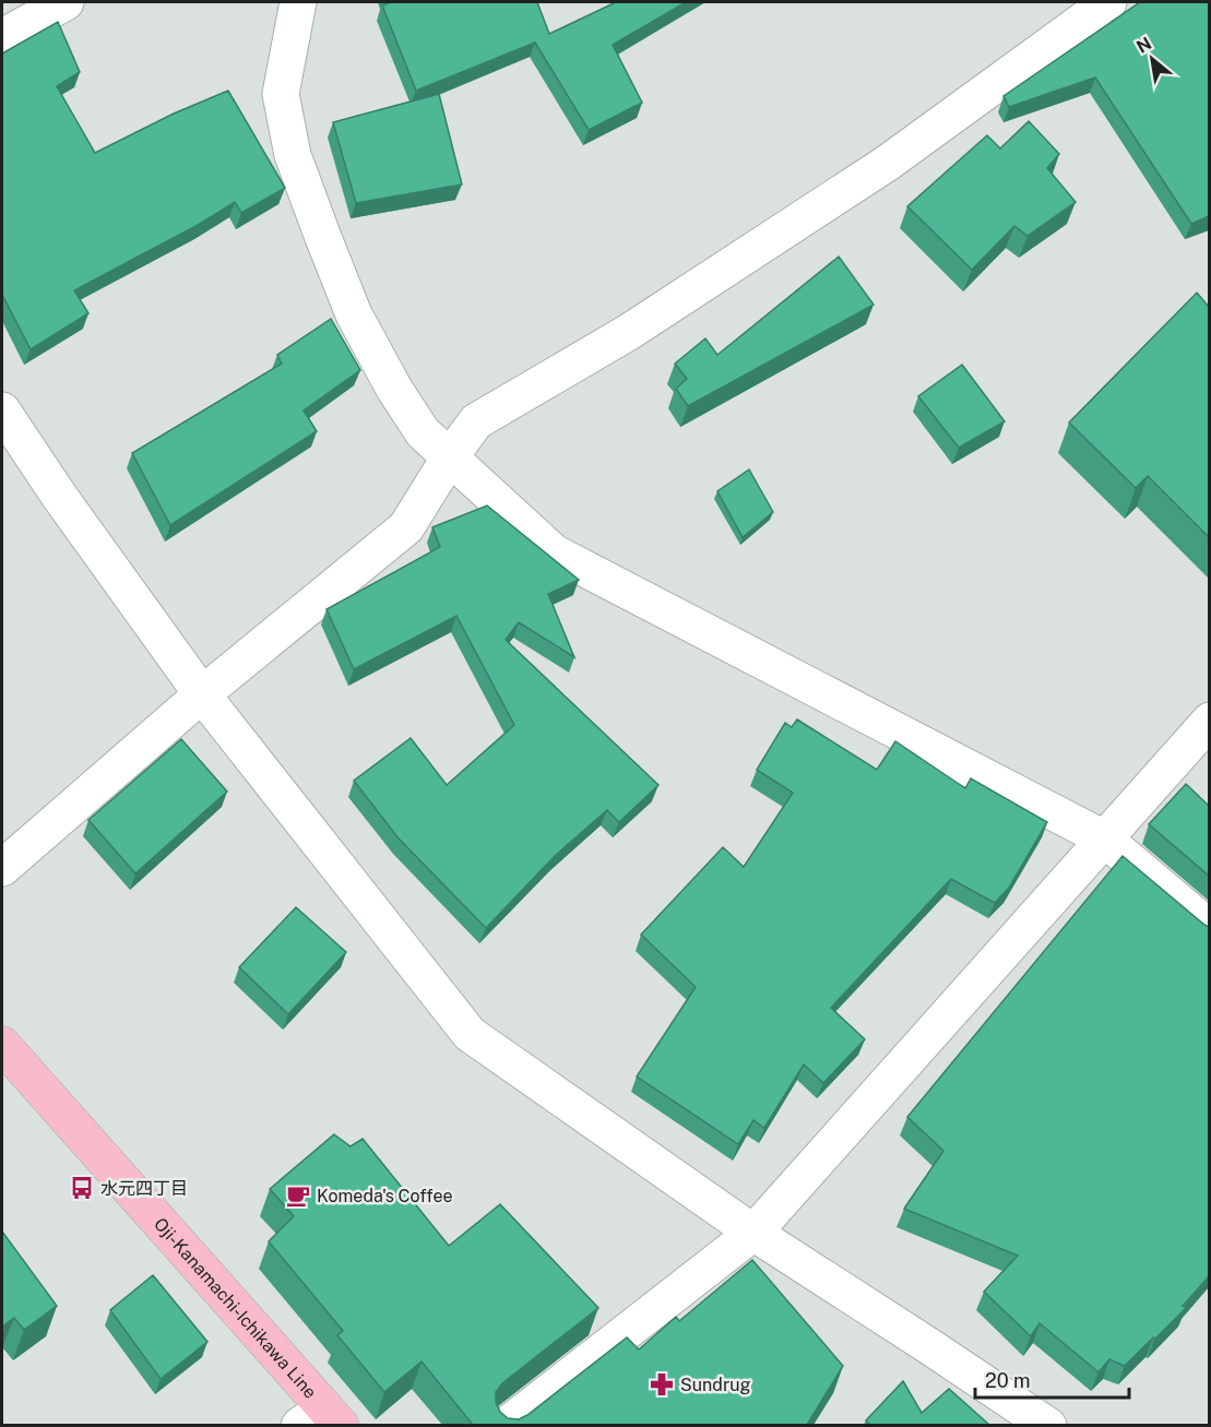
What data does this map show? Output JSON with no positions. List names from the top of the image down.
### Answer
{
  "streets": {
    "main road": ["Oji-Kanamachi-Ichikawa Line"]
  },
  "places": {
    "bus stop": ["水元四丁目"],
    "cafe": ["Komeda's Coffee"],
    "pharmacy": ["Sundrug"]
  },
  "scale_bar": "20 m",
  "north": "top left"
}
